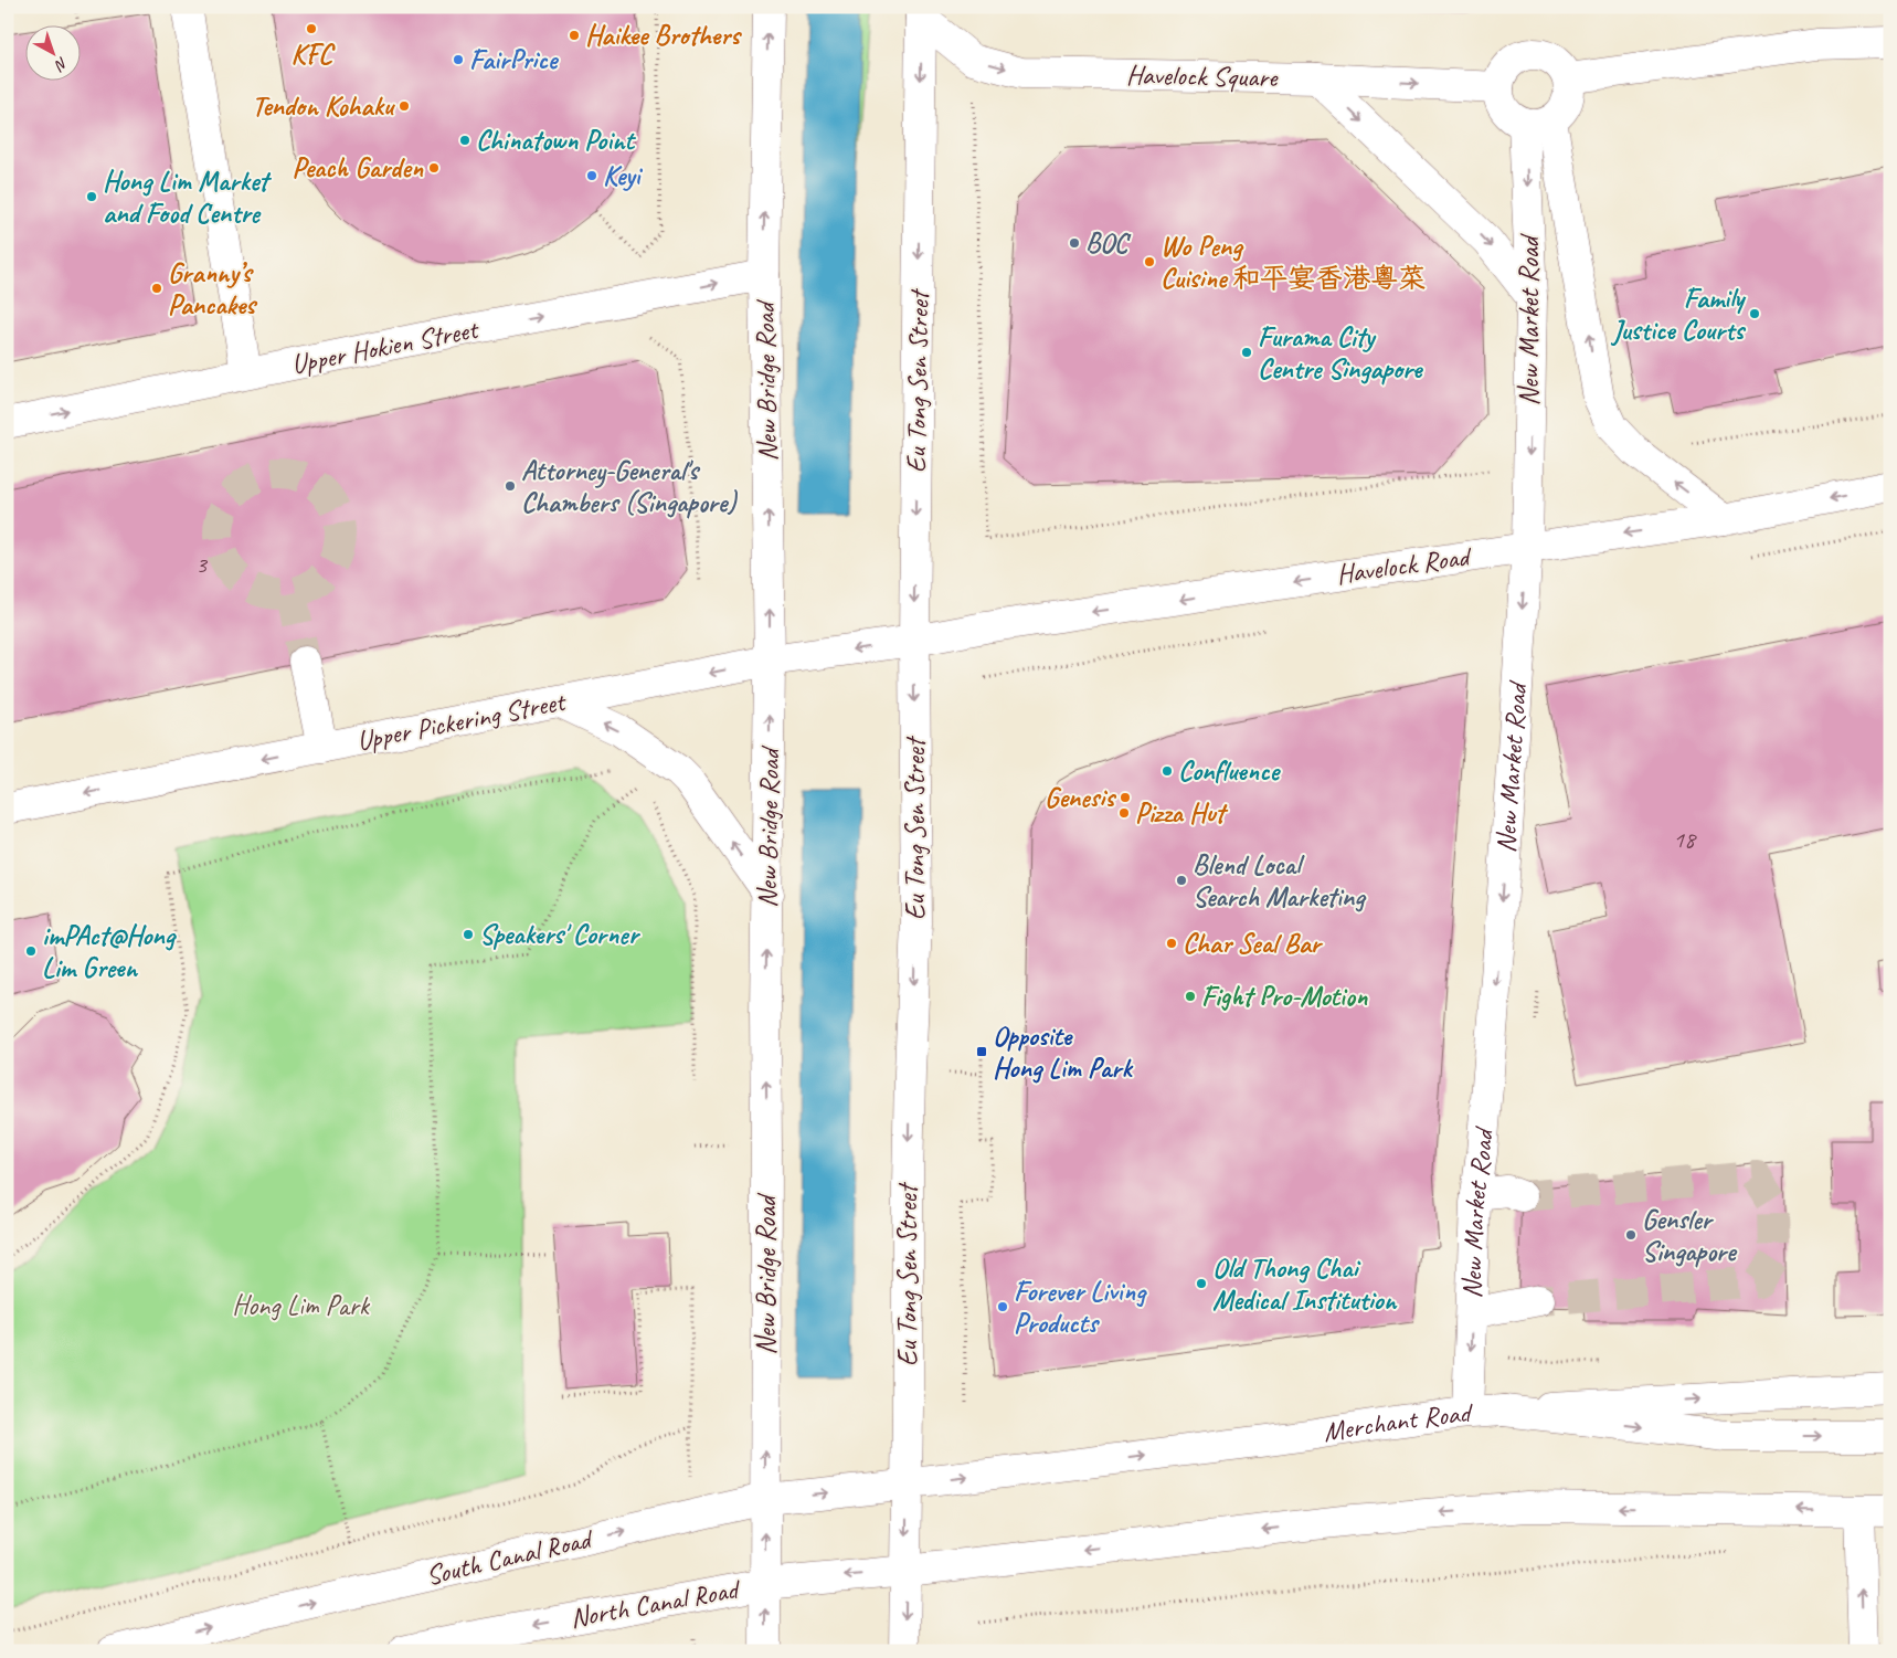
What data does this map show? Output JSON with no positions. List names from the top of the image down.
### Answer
{
  "streets": {
    "main road": [
      "Havelock Square",
      "New Market Road",
      "Upper Hokien Street",
      "New Bridge Road",
      "Eu Tong Sen Street",
      "Havelock Road",
      "Upper Pickering Street",
      "Merchant Road",
      "South Canal Road",
      "North Canal Road"
    ]
  },
  "crossings": [
    ["Havelock Square", "New Market Road"],
    ["Havelock Square", "Eu Tong Sen Street"],
    ["New Market Road", "Havelock Road"],
    ["New Market Road", "Merchant Road"],
    ["Upper Hokien Street", "New Bridge Road"],
    ["New Bridge Road", "Upper Pickering Street"],
    ["New Bridge Road", "South Canal Road"],
    ["New Bridge Road", "North Canal Road"],
    ["Eu Tong Sen Street", "Havelock Road"],
    ["Eu Tong Sen Street", "Upper Pickering Street"],
    ["Eu Tong Sen Street", "Merchant Road"],
    ["Eu Tong Sen Street", "South Canal Road"],
    ["Eu Tong Sen Street", "North Canal Road"],
    ["Havelock Road", "Upper Pickering Street"],
    ["Merchant Road", "South Canal Road"]
  ],
  "one_way": [
    "Havelock Square",
    "Upper Hokien Street",
    "New Bridge Road",
    "Eu Tong Sen Street",
    "Havelock Road",
    "Upper Pickering Street",
    "South Canal Road",
    "North Canal Road"
  ],
  "parks": ["Hong Lim Park"],
  "places": {
    "other": [
      "KFC",
      "Haikee Brothers",
      "FairPrice",
      "Tendon Kohaku",
      "Chinatown Point",
      "Peach Garden",
      "Keyi",
      "Hong Lim Market and Food Centre",
      "BOC",
      "Wo Peng Cuisine 和平宴香港粵菜",
      "Granny’s Pancakes",
      "Family Justice Courts",
      "Furama City Centre Singapore",
      "Attorney-General's Chambers (Singapore)",
      "Confluence",
      "Genesis",
      "Pizza Hut",
      "Blend Local Search Marketing",
      "Speakers' Corner",
      "Char Seal Bar",
      "imPAct@Hong Lim Green",
      "Fight Pro-Motion",
      "Gensler Singapore",
      "Old Thong Chai Medical Institution",
      "Forever Living Products"
    ],
    "transit": ["Opposite Hong Lim Park"]
  },
  "house_numbers": ["3", "18"],
  "north": "bottom right"
}
